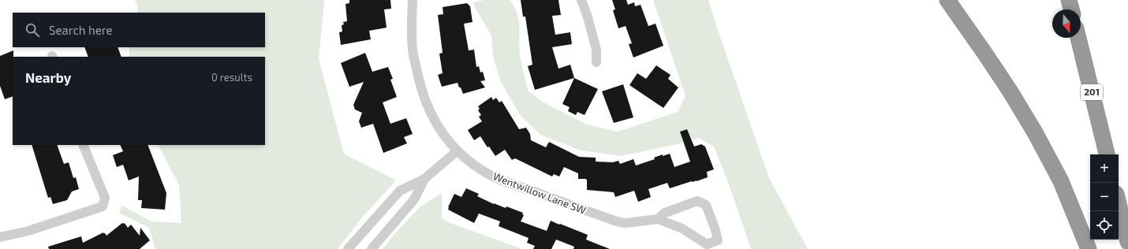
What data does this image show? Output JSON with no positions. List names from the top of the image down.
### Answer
{
  "streets": {
    "highway": ["201"],
    "street": ["Wentwillow Lane SW"]
  },
  "north": "bottom",
  "page": {
    "search": "Search here",
    "heading": ["Nearby", "0 results"],
    "map_buttons": ["+", "−"]
  }
}
